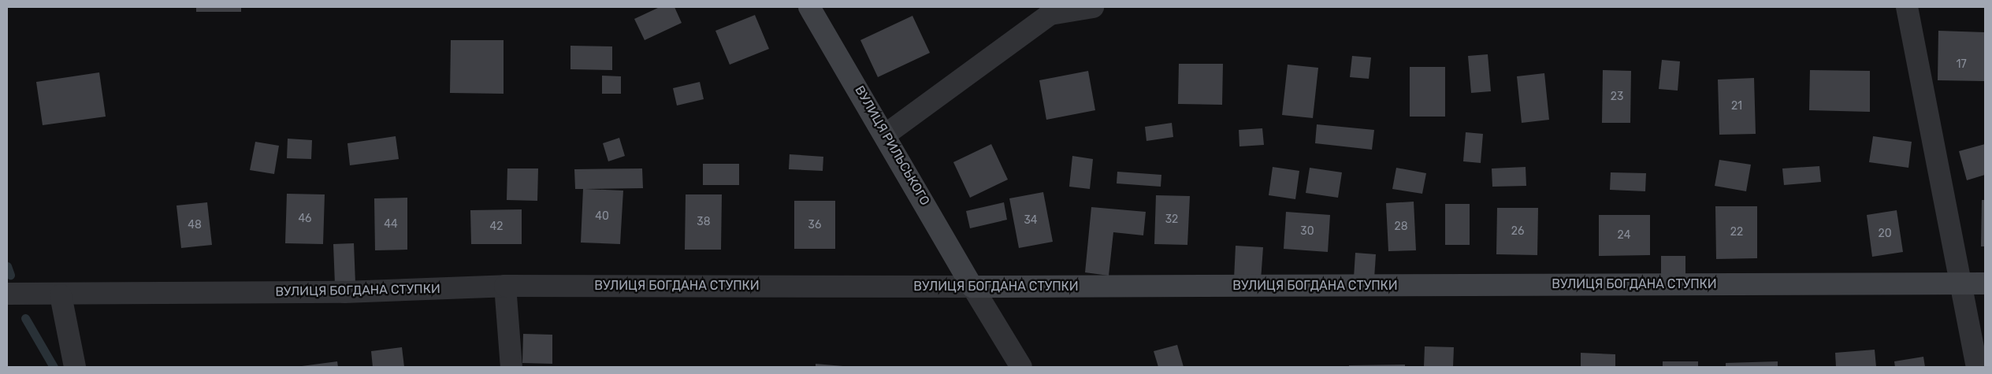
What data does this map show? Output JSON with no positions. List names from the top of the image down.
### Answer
{
  "streets": {
    "street": ["ВУЛИЦЯ РИЛЬСЬКОГО", "ВУЛИЦЯ БОГДАНА СТУПКИ"]
  },
  "crossings": [
    ["ВУЛИЦЯ РИЛЬСЬКОГО", "ВУЛИЦЯ БОГДАНА СТУПКИ"]
  ],
  "house_numbers": [
    "17",
    "23",
    "21",
    "40",
    "46",
    "32",
    "34",
    "38",
    "44",
    "48",
    "36",
    "42",
    "28",
    "30",
    "26",
    "22",
    "20",
    "24"
  ]
}
